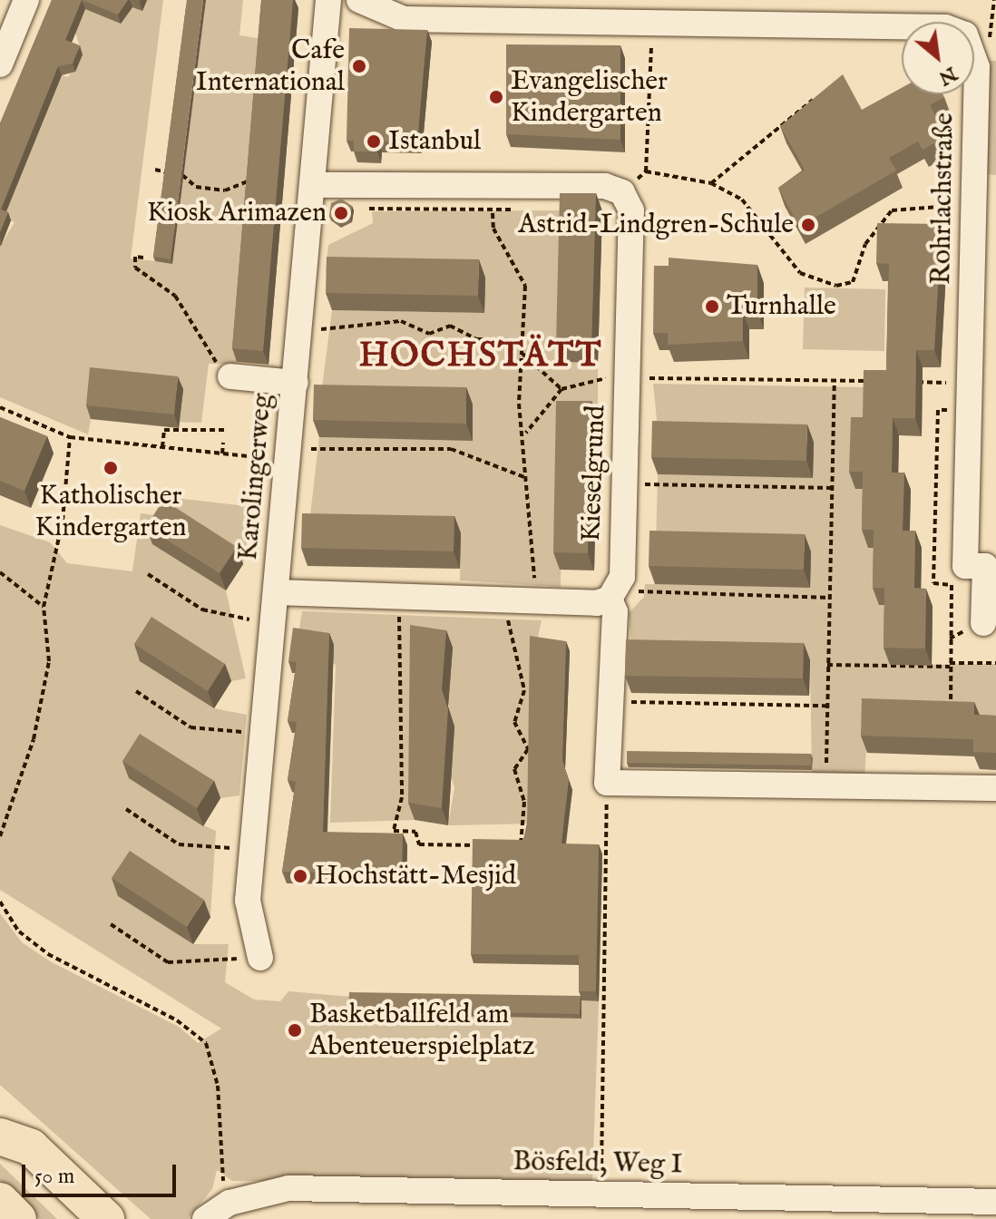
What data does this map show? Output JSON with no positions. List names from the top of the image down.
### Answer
{
  "streets": {
    "street": [
      "Rohrlachstraße",
      "Kieselgrund",
      "Karolingerweg",
      "Bösfeld, Weg I"
    ]
  },
  "districts": ["HOCHSTÄTT"],
  "places": [
    "Cafe International",
    "Evangelischer Kindergarten",
    "Istanbul",
    "Kiosk Arimazen",
    "Astrid-Lindgren-Schule",
    "Turnhalle",
    "Katholischer Kindergarten",
    "Hochstätt-Mesjid",
    "Basketballfeld am Abenteuerspielplatz"
  ],
  "scale_bar": "50 m",
  "north": "bottom right"
}
